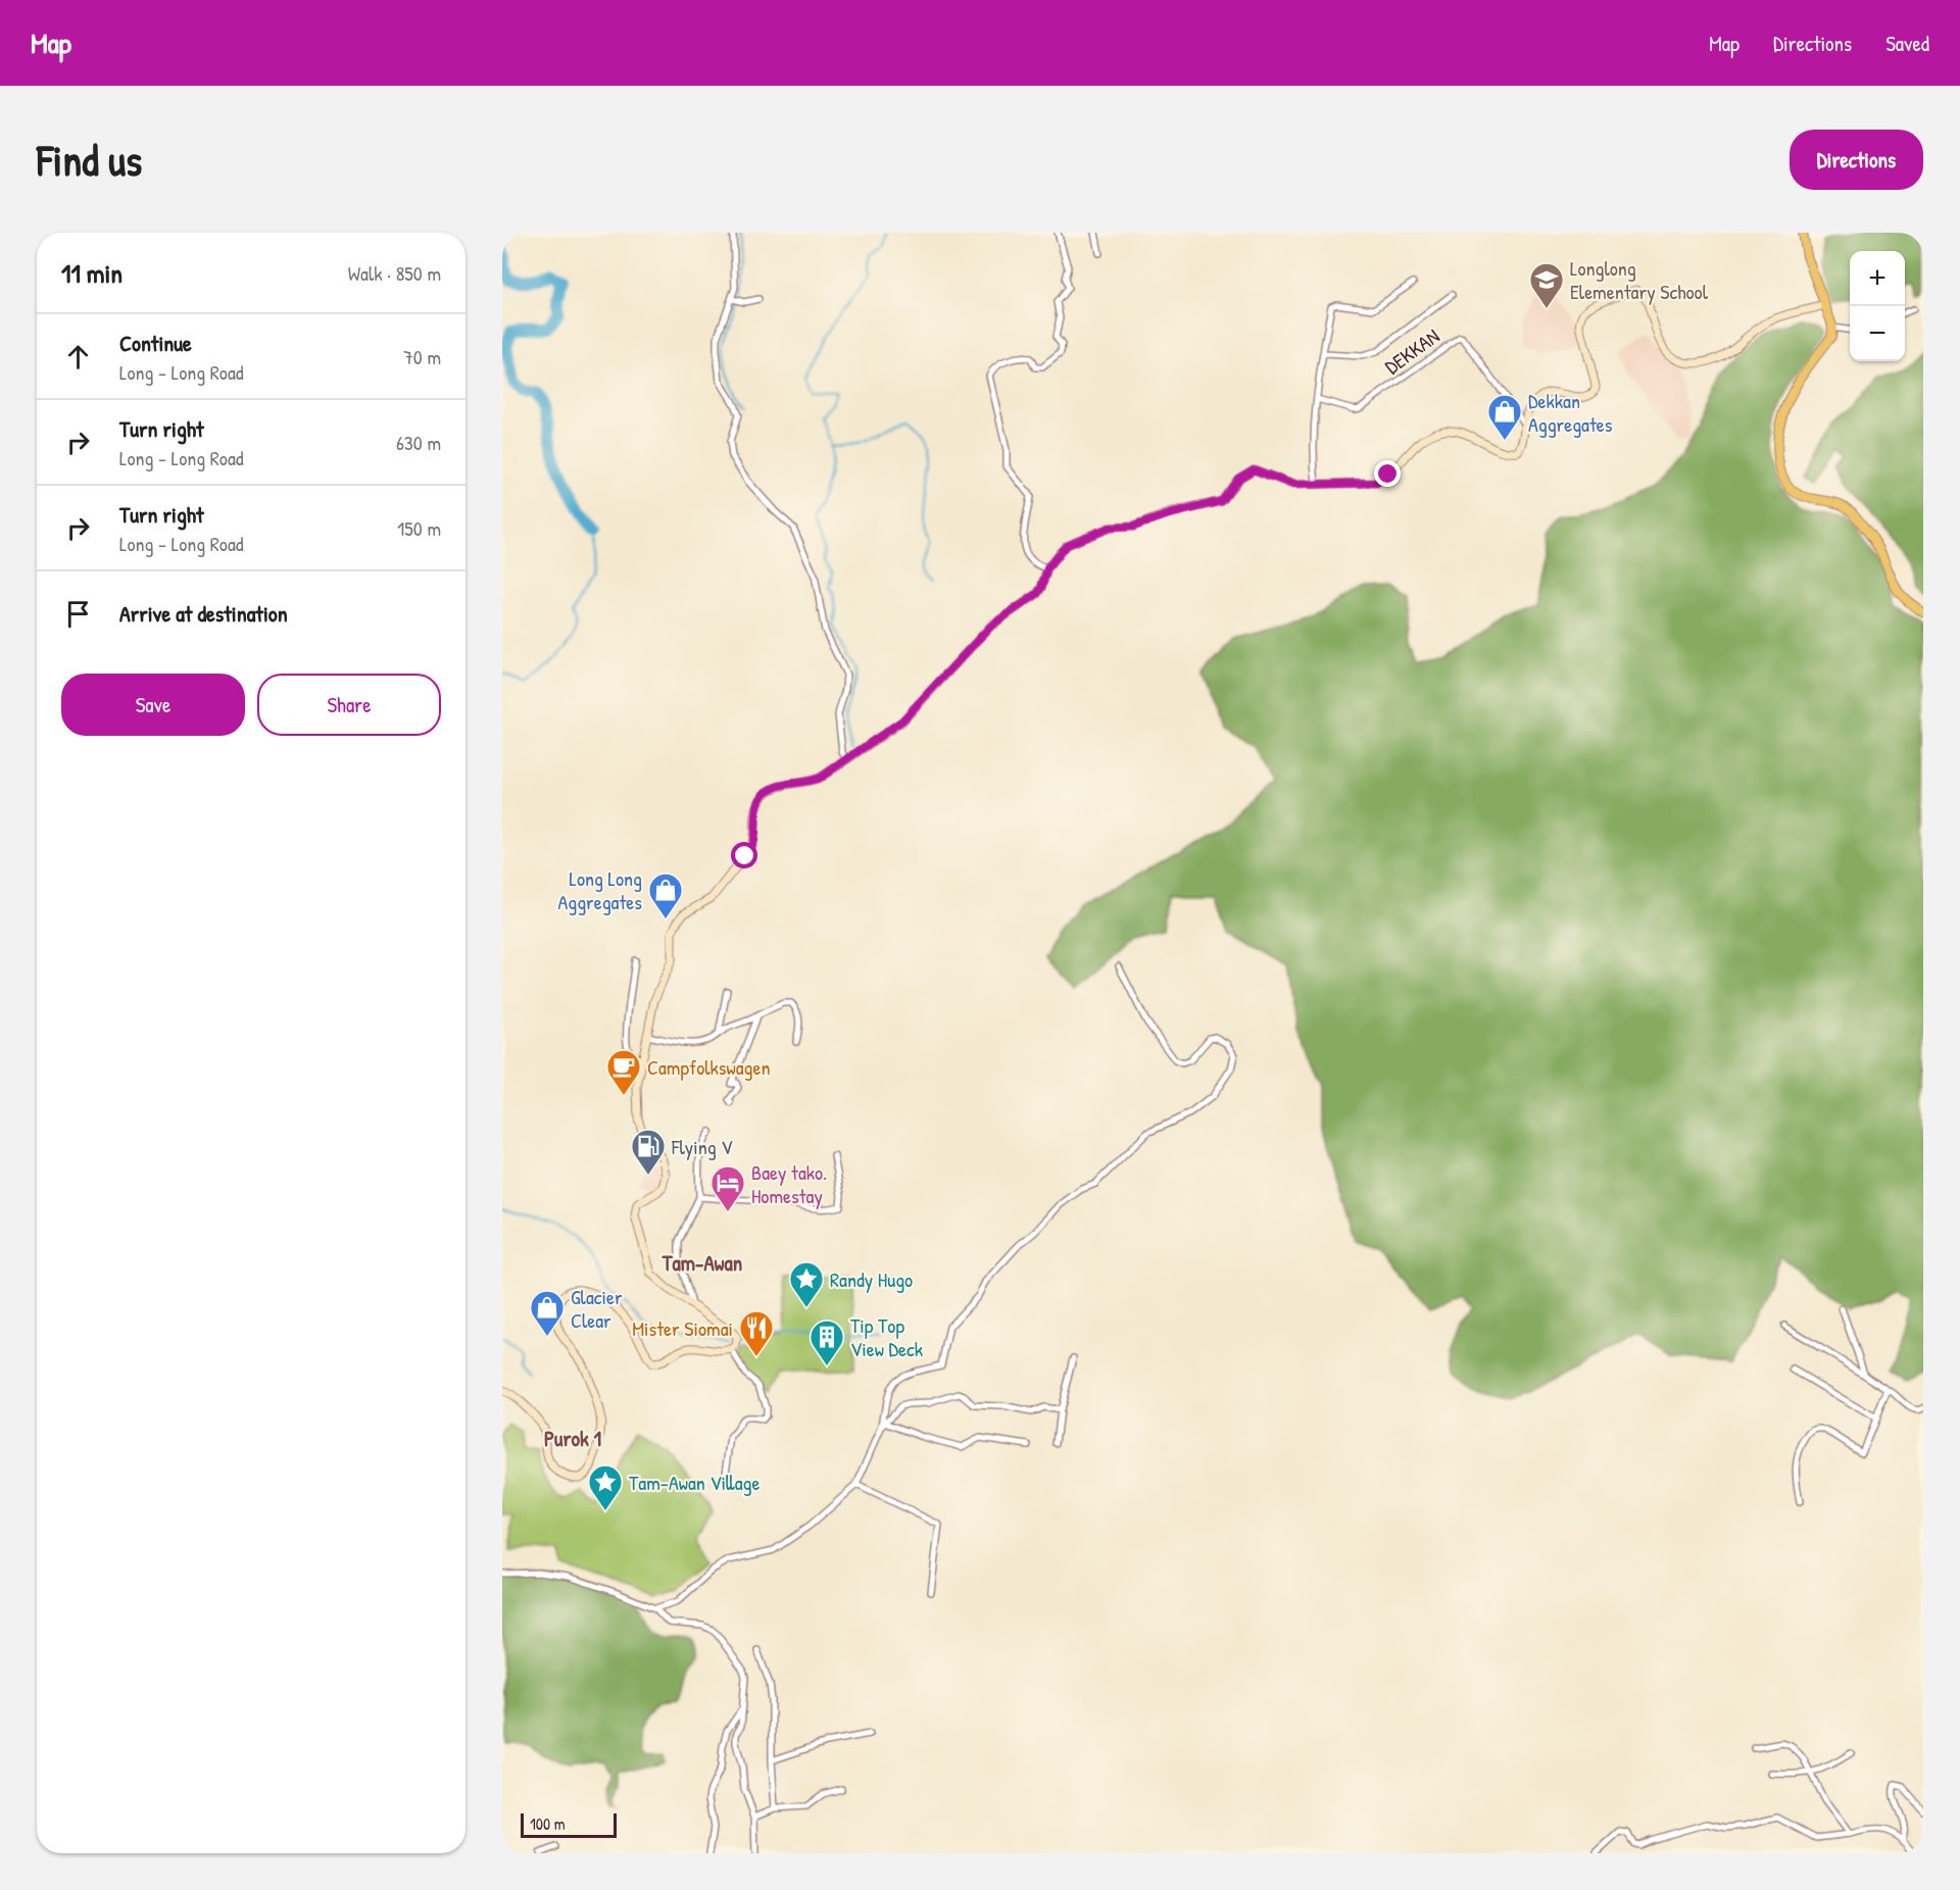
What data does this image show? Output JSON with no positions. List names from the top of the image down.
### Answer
{
  "streets": {
    "street": ["DEKKAN"]
  },
  "districts": ["Tam-Awan", "Purok 1"],
  "places": {
    "school or university": ["Longlong Elementary School"],
    "shop": ["Dekkan Aggregates", "Long Long Aggregates", "Glacier Clear"],
    "cafe": ["Campfolkswagen"],
    "fuel station": ["Flying V"],
    "hotel": ["Baey tako. Homestay"],
    "place": ["Randy Hugo", "Tam-Awan Village"],
    "restaurant": ["Mister Siomai"],
    "building": ["Tip Top View Deck"]
  },
  "scale_bar": "100 m",
  "page": {
    "header": "Map",
    "nav": ["Map", "Directions", "Saved"],
    "buttons": [
      "Directions",
      ["Save", "Share"]
    ],
    "title": "Find us",
    "heading": ["11 min", "Walk · 850 m"],
    "map_buttons": ["+", "−"],
    "list": [
      ["Continue", "Long - Long Road", "70 m"],
      ["Turn right", "Long - Long Road", "630 m"],
      ["Turn right", "Long - Long Road", "150 m"],
      "Arrive at destination"
    ],
    "scale": "100 m"
  }
}
